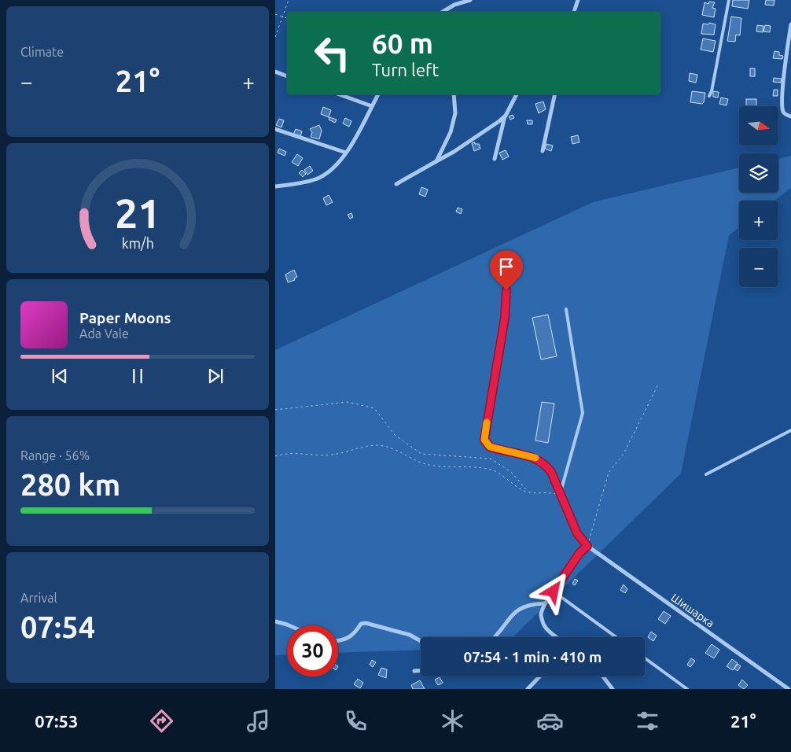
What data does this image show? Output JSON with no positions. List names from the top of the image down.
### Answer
{
  "streets": {
    "street": ["Шишарка"]
  },
  "north": "right",
  "page": {
    "tile": [
      "Climate",
      ["Range · 56%", "280 km"],
      ["Arrival", "07:54"]
    ],
    "turn": ["60 m", "Turn left"],
    "heat": ["−", "21°", "+"],
    "map_buttons": ["+", "−"],
    "song": ["Paper Moons", "Ada Vale"],
    "limit": "30",
    "trip": "07:54 · 1 min · 410 m",
    "tabs": ["07:53", "21°"],
    "gauge": ["21", "km/h"]
  }
}
